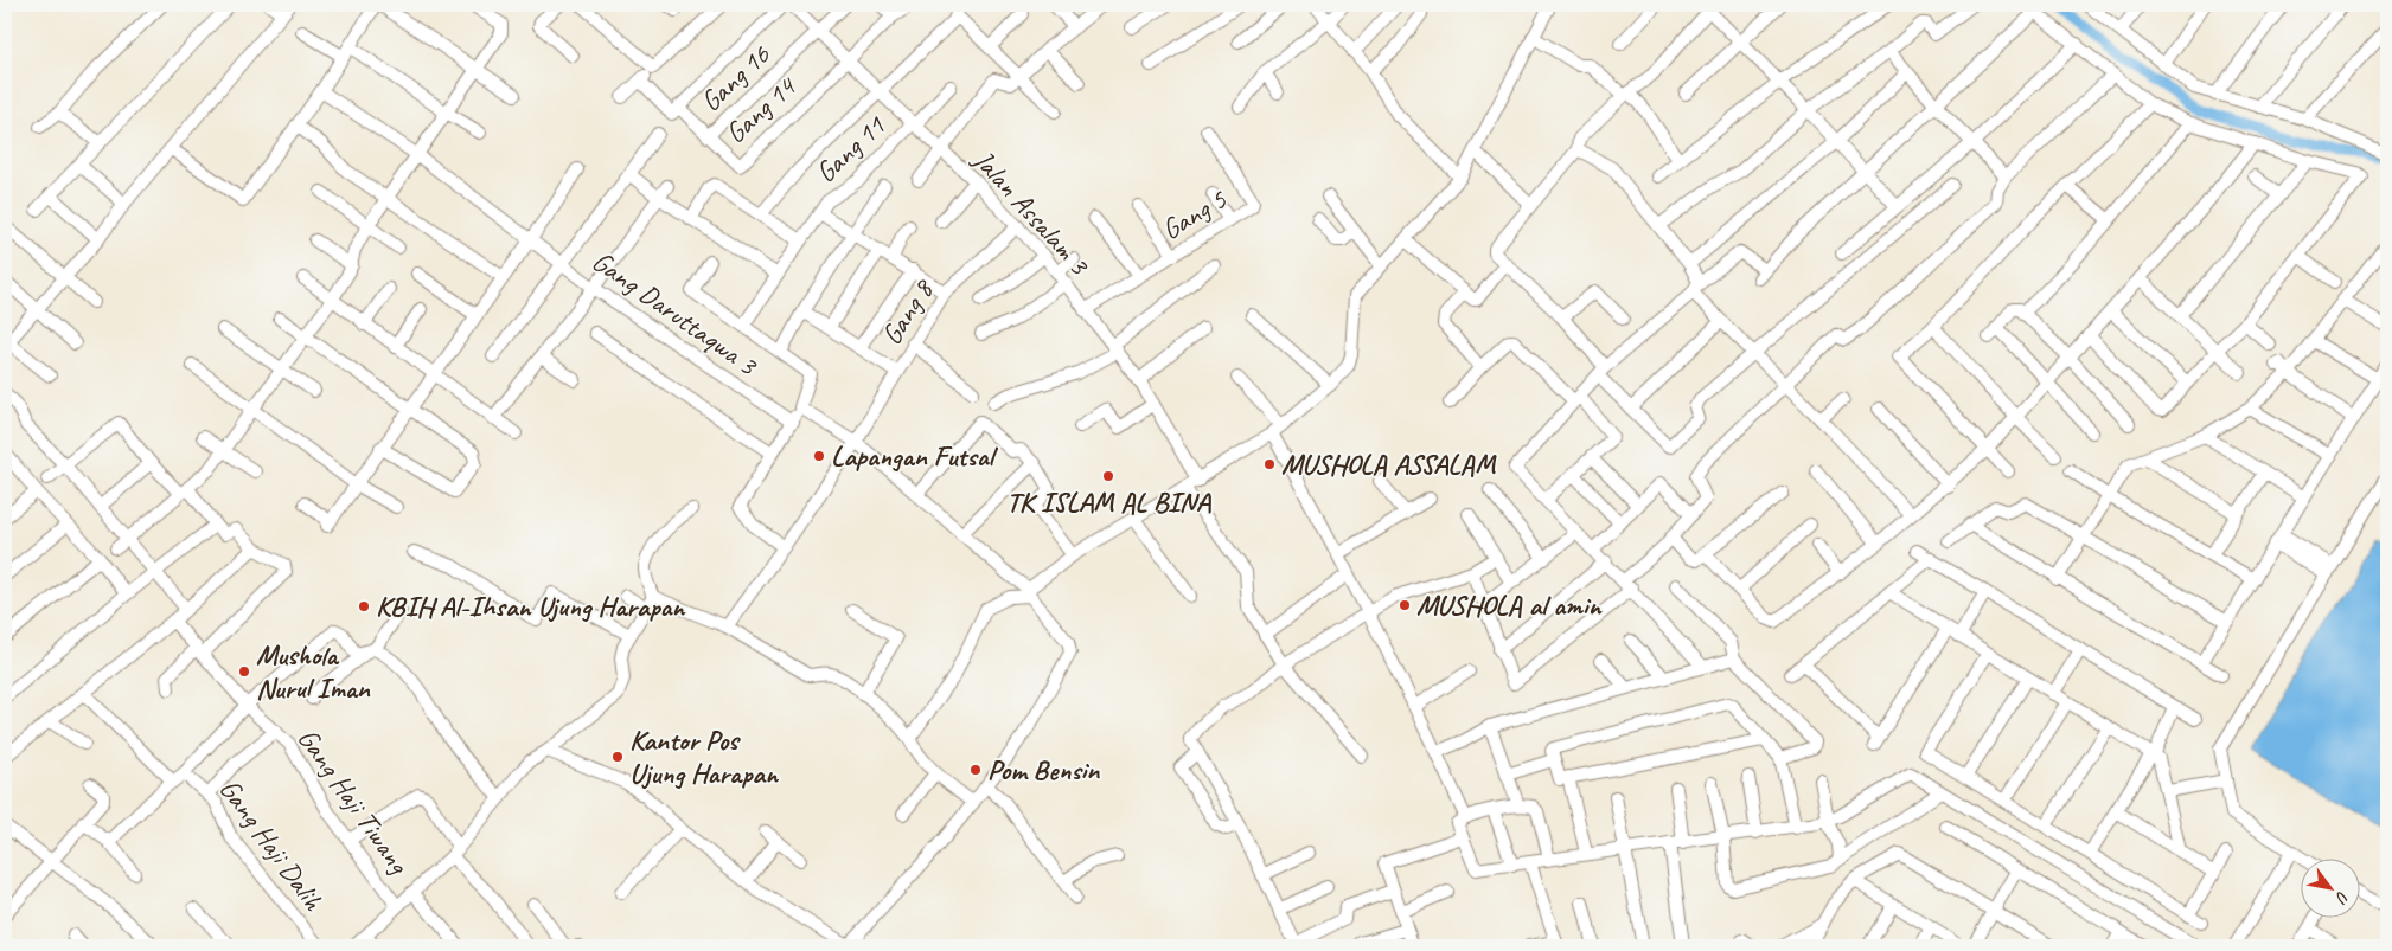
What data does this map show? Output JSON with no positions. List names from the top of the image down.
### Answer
{
  "streets": {
    "street": [
      "Gang 16",
      "Gang 14",
      "Gang 11",
      "Jalan Assalam 3",
      "Gang 5",
      "Gang Daruttaqwa 3",
      "Gang 8",
      "Gang Haji Tiwang",
      "Gang Haji Dalih"
    ]
  },
  "crossings": [
    ["Gang 16", "Gang 14"],
    ["Gang 16", "Jalan Assalam 3"],
    ["Gang 14", "Jalan Assalam 3"],
    ["Gang 11", "Jalan Assalam 3"],
    ["Jalan Assalam 3", "Gang 5"],
    ["Jalan Assalam 3", "Gang 8"]
  ],
  "places": [
    "Lapangan Futsal",
    "MUSHOLA ASSALAM",
    "TK ISLAM AL BINA",
    "MUSHOLA al amin",
    "KBIH Al-Ihsan Ujung Harapan",
    "Mushola Nurul Iman",
    "Kantor Pos Ujung Harapan",
    "Pom Bensin"
  ],
  "north": "bottom right"
}
